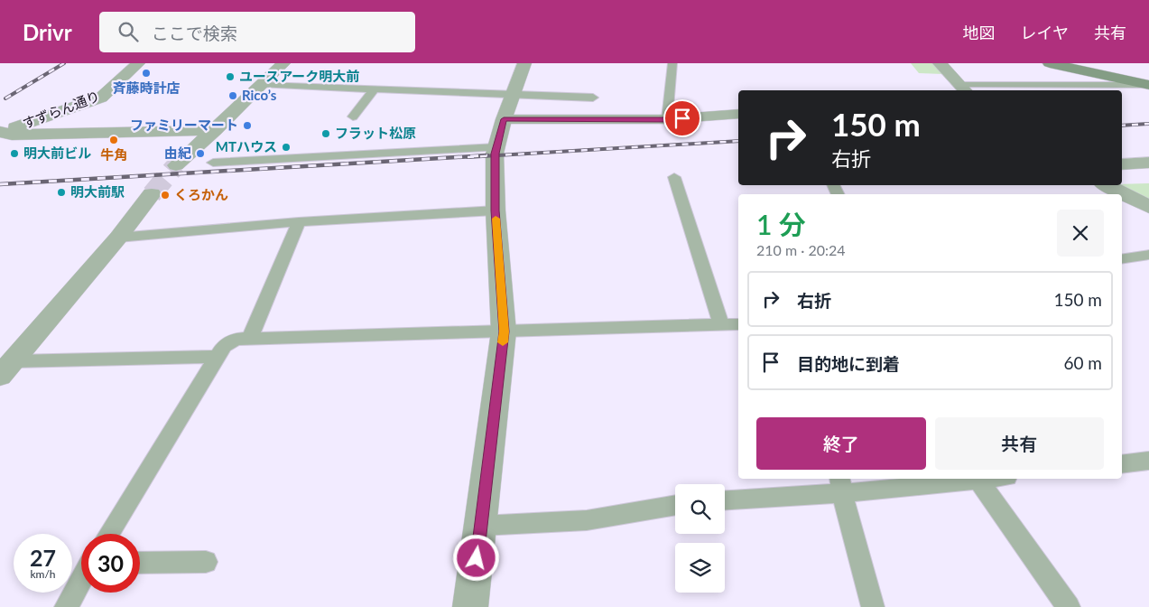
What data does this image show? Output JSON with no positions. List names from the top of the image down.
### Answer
{
  "streets": {
    "street": ["すずらん通り"]
  },
  "places": [
    "斉藤時計店",
    "ユースアーク明大前",
    "Rico’s",
    "ファミリーマート",
    "フラット松原",
    "牛角",
    "MTハウス",
    "明大前ビル",
    "由紀",
    "明大前駅",
    "くろかん"
  ],
  "page": {
    "header": "Drivr",
    "search": "ここで検索",
    "nav": ["地図", "レイヤ", "共有"],
    "turn": ["150 m", "右折"],
    "heading": ["1 分", "210 m · 20:24"],
    "list": [
      {
        "name": "右折",
        "value": "150 m"
      },
      {
        "name": "目的地に到着",
        "value": "60 m"
      }
    ],
    "buttons": ["終了", "共有"],
    "speed": "27 km/h",
    "limit": "30"
  }
}
